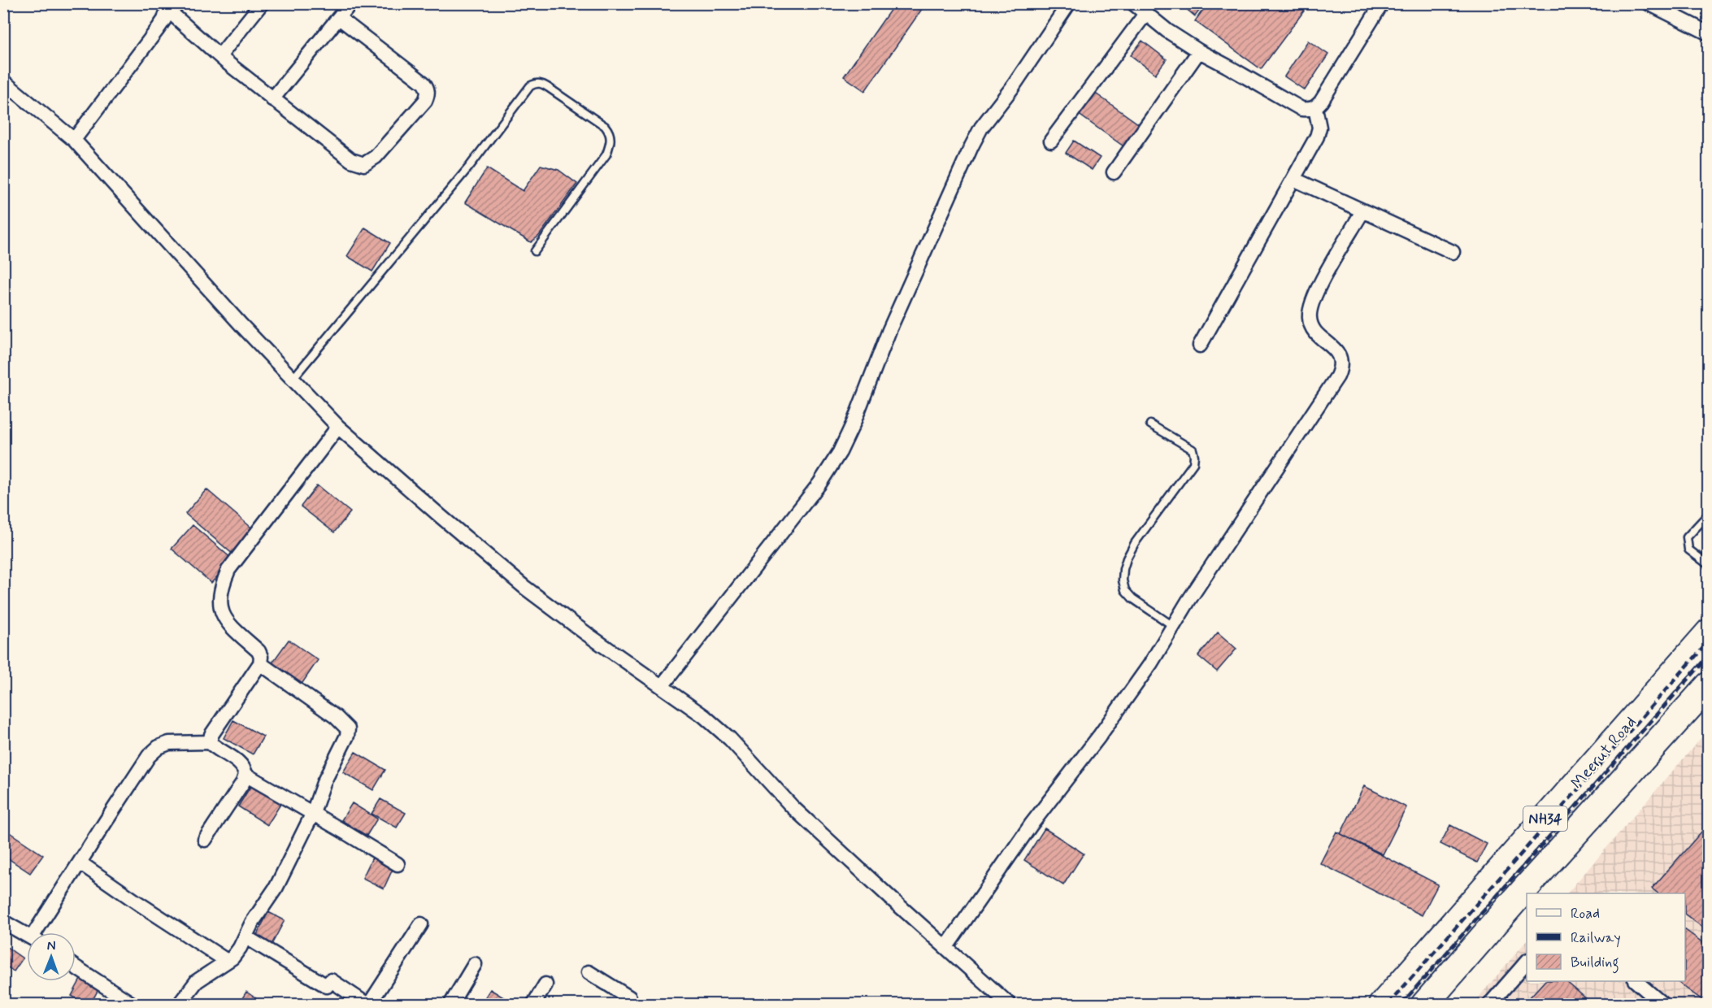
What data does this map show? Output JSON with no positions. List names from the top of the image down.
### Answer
{
  "streets": {
    "highway": ["Meerut Road", "NH34"]
  },
  "legend": ["Road", "Railway", "Building"],
  "north": "top"
}
